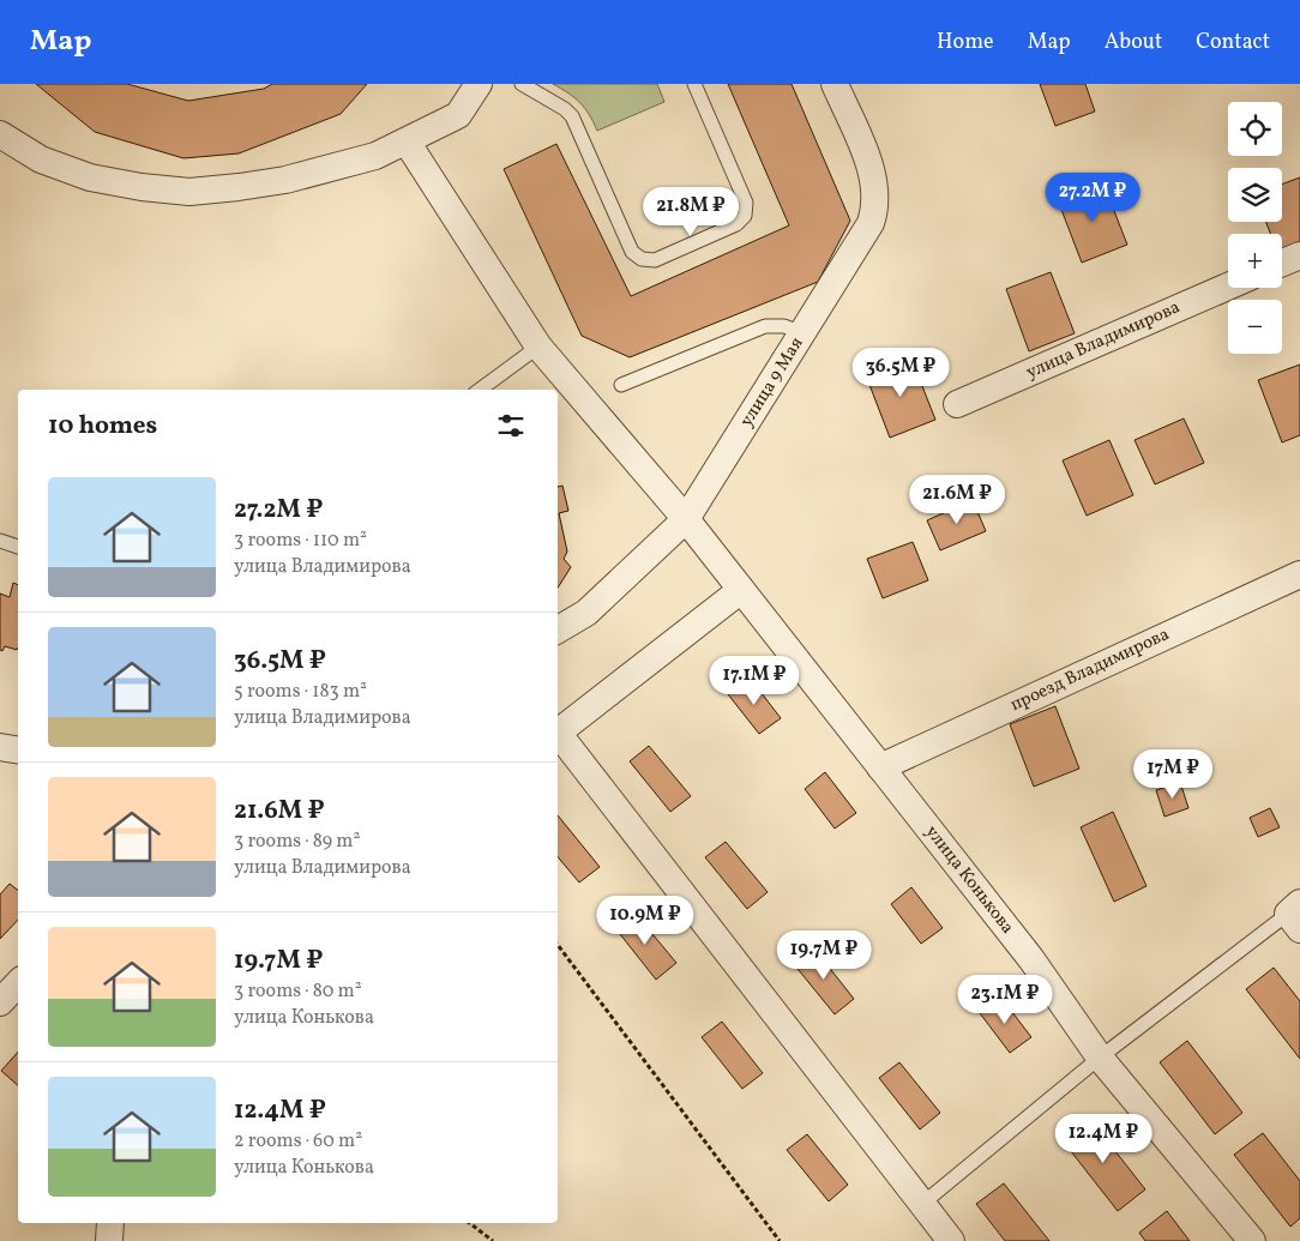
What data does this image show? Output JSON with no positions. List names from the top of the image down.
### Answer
{
  "streets": {
    "street": [
      "улица Владимирова",
      "улица 9 Мая",
      "проезд Владимирова",
      "улица Конькова"
    ]
  },
  "crossings": [
    ["улица 9 Мая", "улица Конькова"],
    ["проезд Владимирова", "улица Конькова"]
  ],
  "page": {
    "header": "Map",
    "nav": [
      "Home",
      "Map",
      "About",
      "Contact"
    ],
    "map_buttons": ["+", "−"],
    "price": [
      "27.2M ₽",
      "21.8M ₽",
      "36.5M ₽",
      "21.6M ₽",
      "17.1M ₽",
      "17M ₽",
      "10.9M ₽",
      "19.7M ₽",
      "23.1M ₽",
      "12.4M ₽"
    ],
    "heading": "10 homes",
    "list": [
      {
        "name": "27.2M ₽",
        "note": "3 rooms · 110 m² · улица Владимирова"
      },
      {
        "name": "36.5M ₽",
        "note": "5 rooms · 183 m² · улица Владимирова"
      },
      {
        "name": "21.6M ₽",
        "note": "3 rooms · 89 m² · улица Владимирова"
      },
      {
        "name": "19.7M ₽",
        "note": "3 rooms · 80 m² · улица Конькова"
      },
      {
        "name": "12.4M ₽",
        "note": "2 rooms · 60 m² · улица Конькова"
      }
    ]
  }
}
